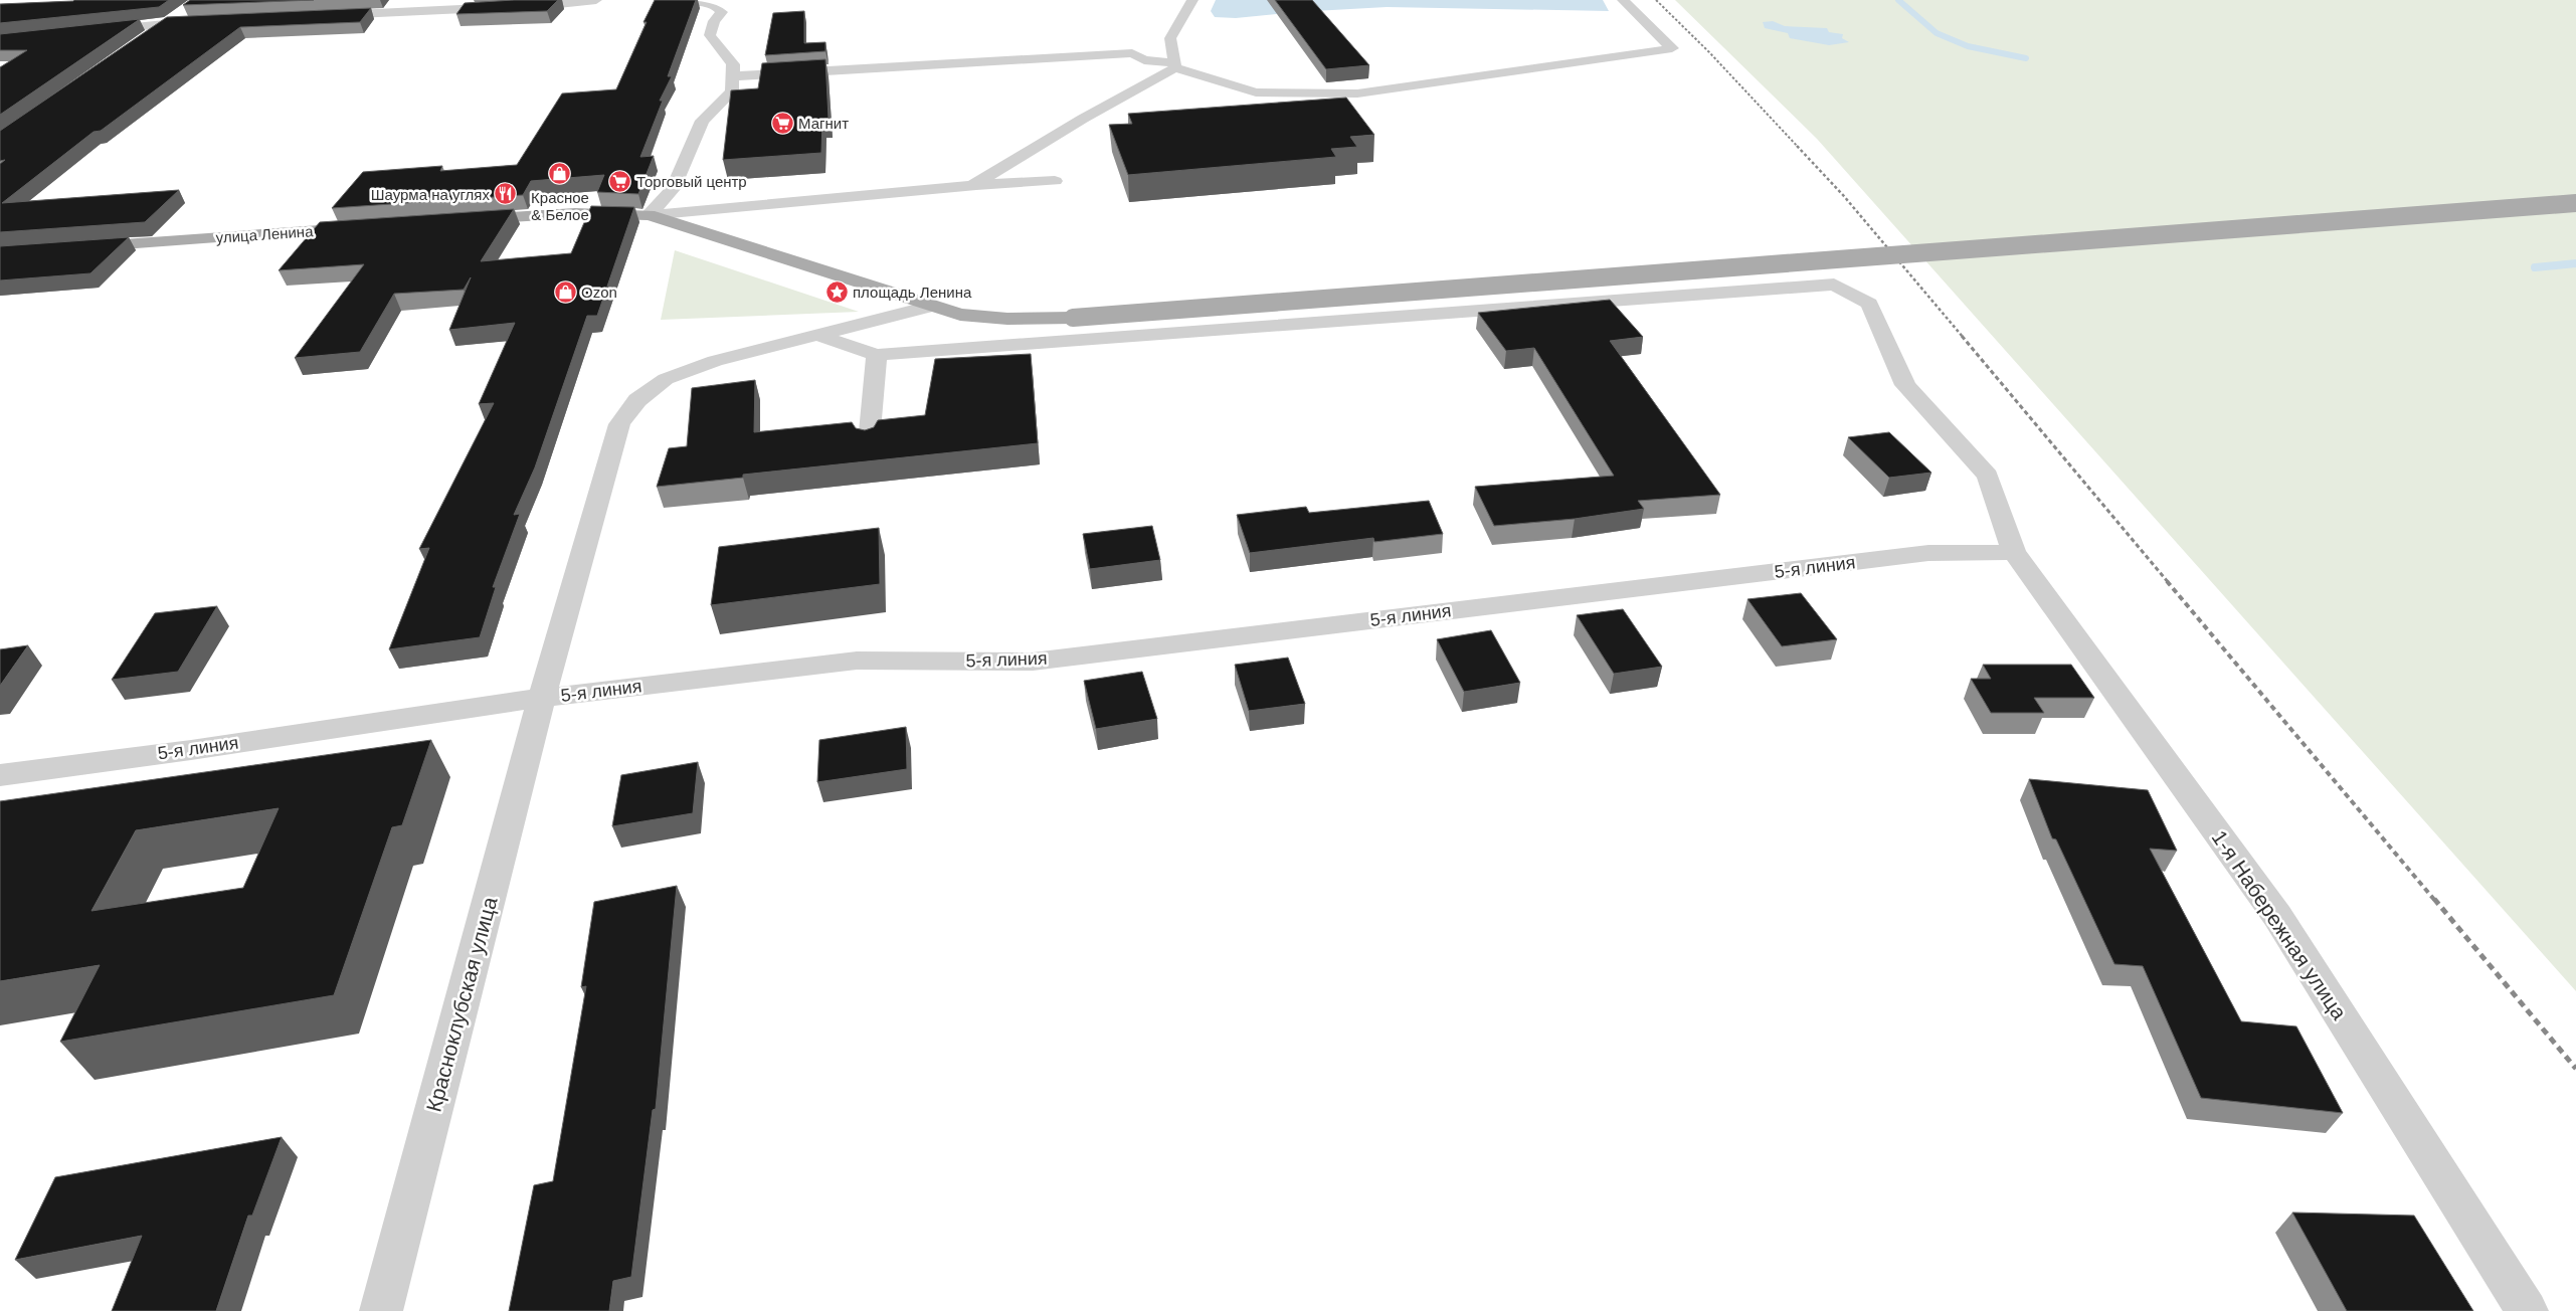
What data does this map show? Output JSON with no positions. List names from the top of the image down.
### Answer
{
  "streets": {
    "main road": ["улица Ленина"],
    "street": ["5-я линия", "1-я Набережная улица", "Красноклубская улица"]
  },
  "crossings": [
    ["5-я линия", "1-я Набережная улица"],
    ["5-я линия", "Красноклубская улица"]
  ],
  "places": {
    "supermarket": ["Магнит", "Торговый центр"],
    "shop": ["Красное & Белое", "Ozon"],
    "restaurant": ["Шаурма на углях"],
    "place": ["площадь Ленина"]
  }
}
